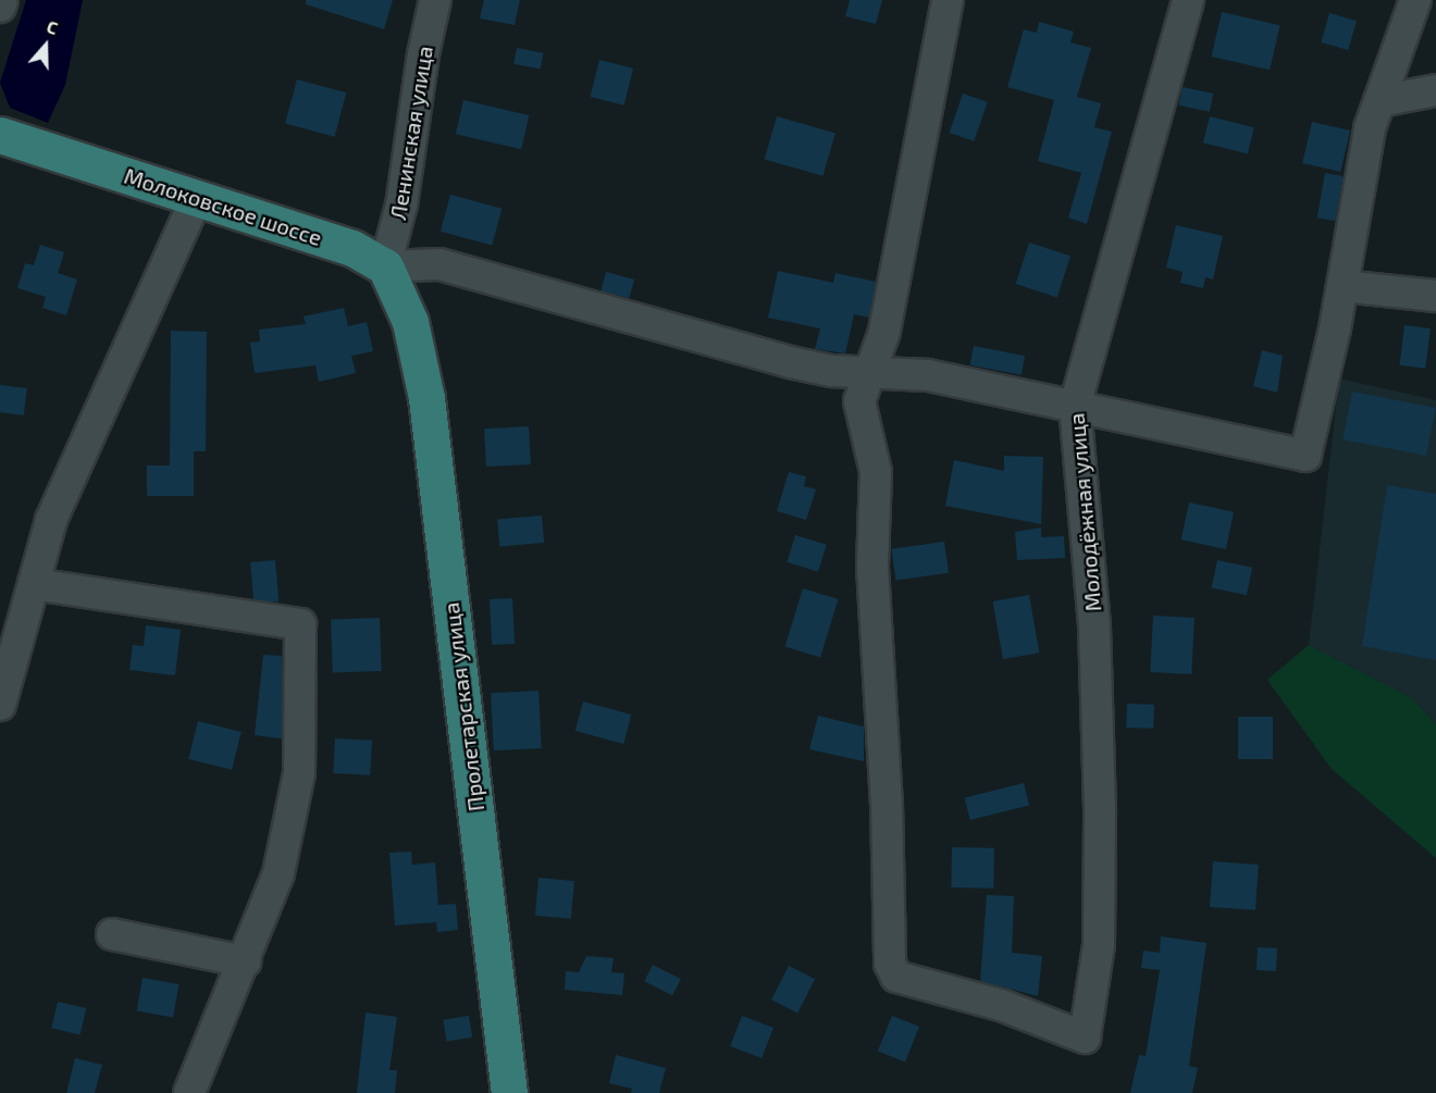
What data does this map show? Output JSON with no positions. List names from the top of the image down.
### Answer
{
  "streets": {
    "main road": ["Молоковское шоссе", "Пролетарская улица"],
    "street": ["Ленинская улица", "Молодёжная улица"]
  },
  "crossings": [
    ["Ленинская улица", "Молоковское шоссе"],
    ["Ленинская улица", "Пролетарская улица"],
    ["Молоковское шоссе", "Пролетарская улица"]
  ],
  "north": "top"
}
